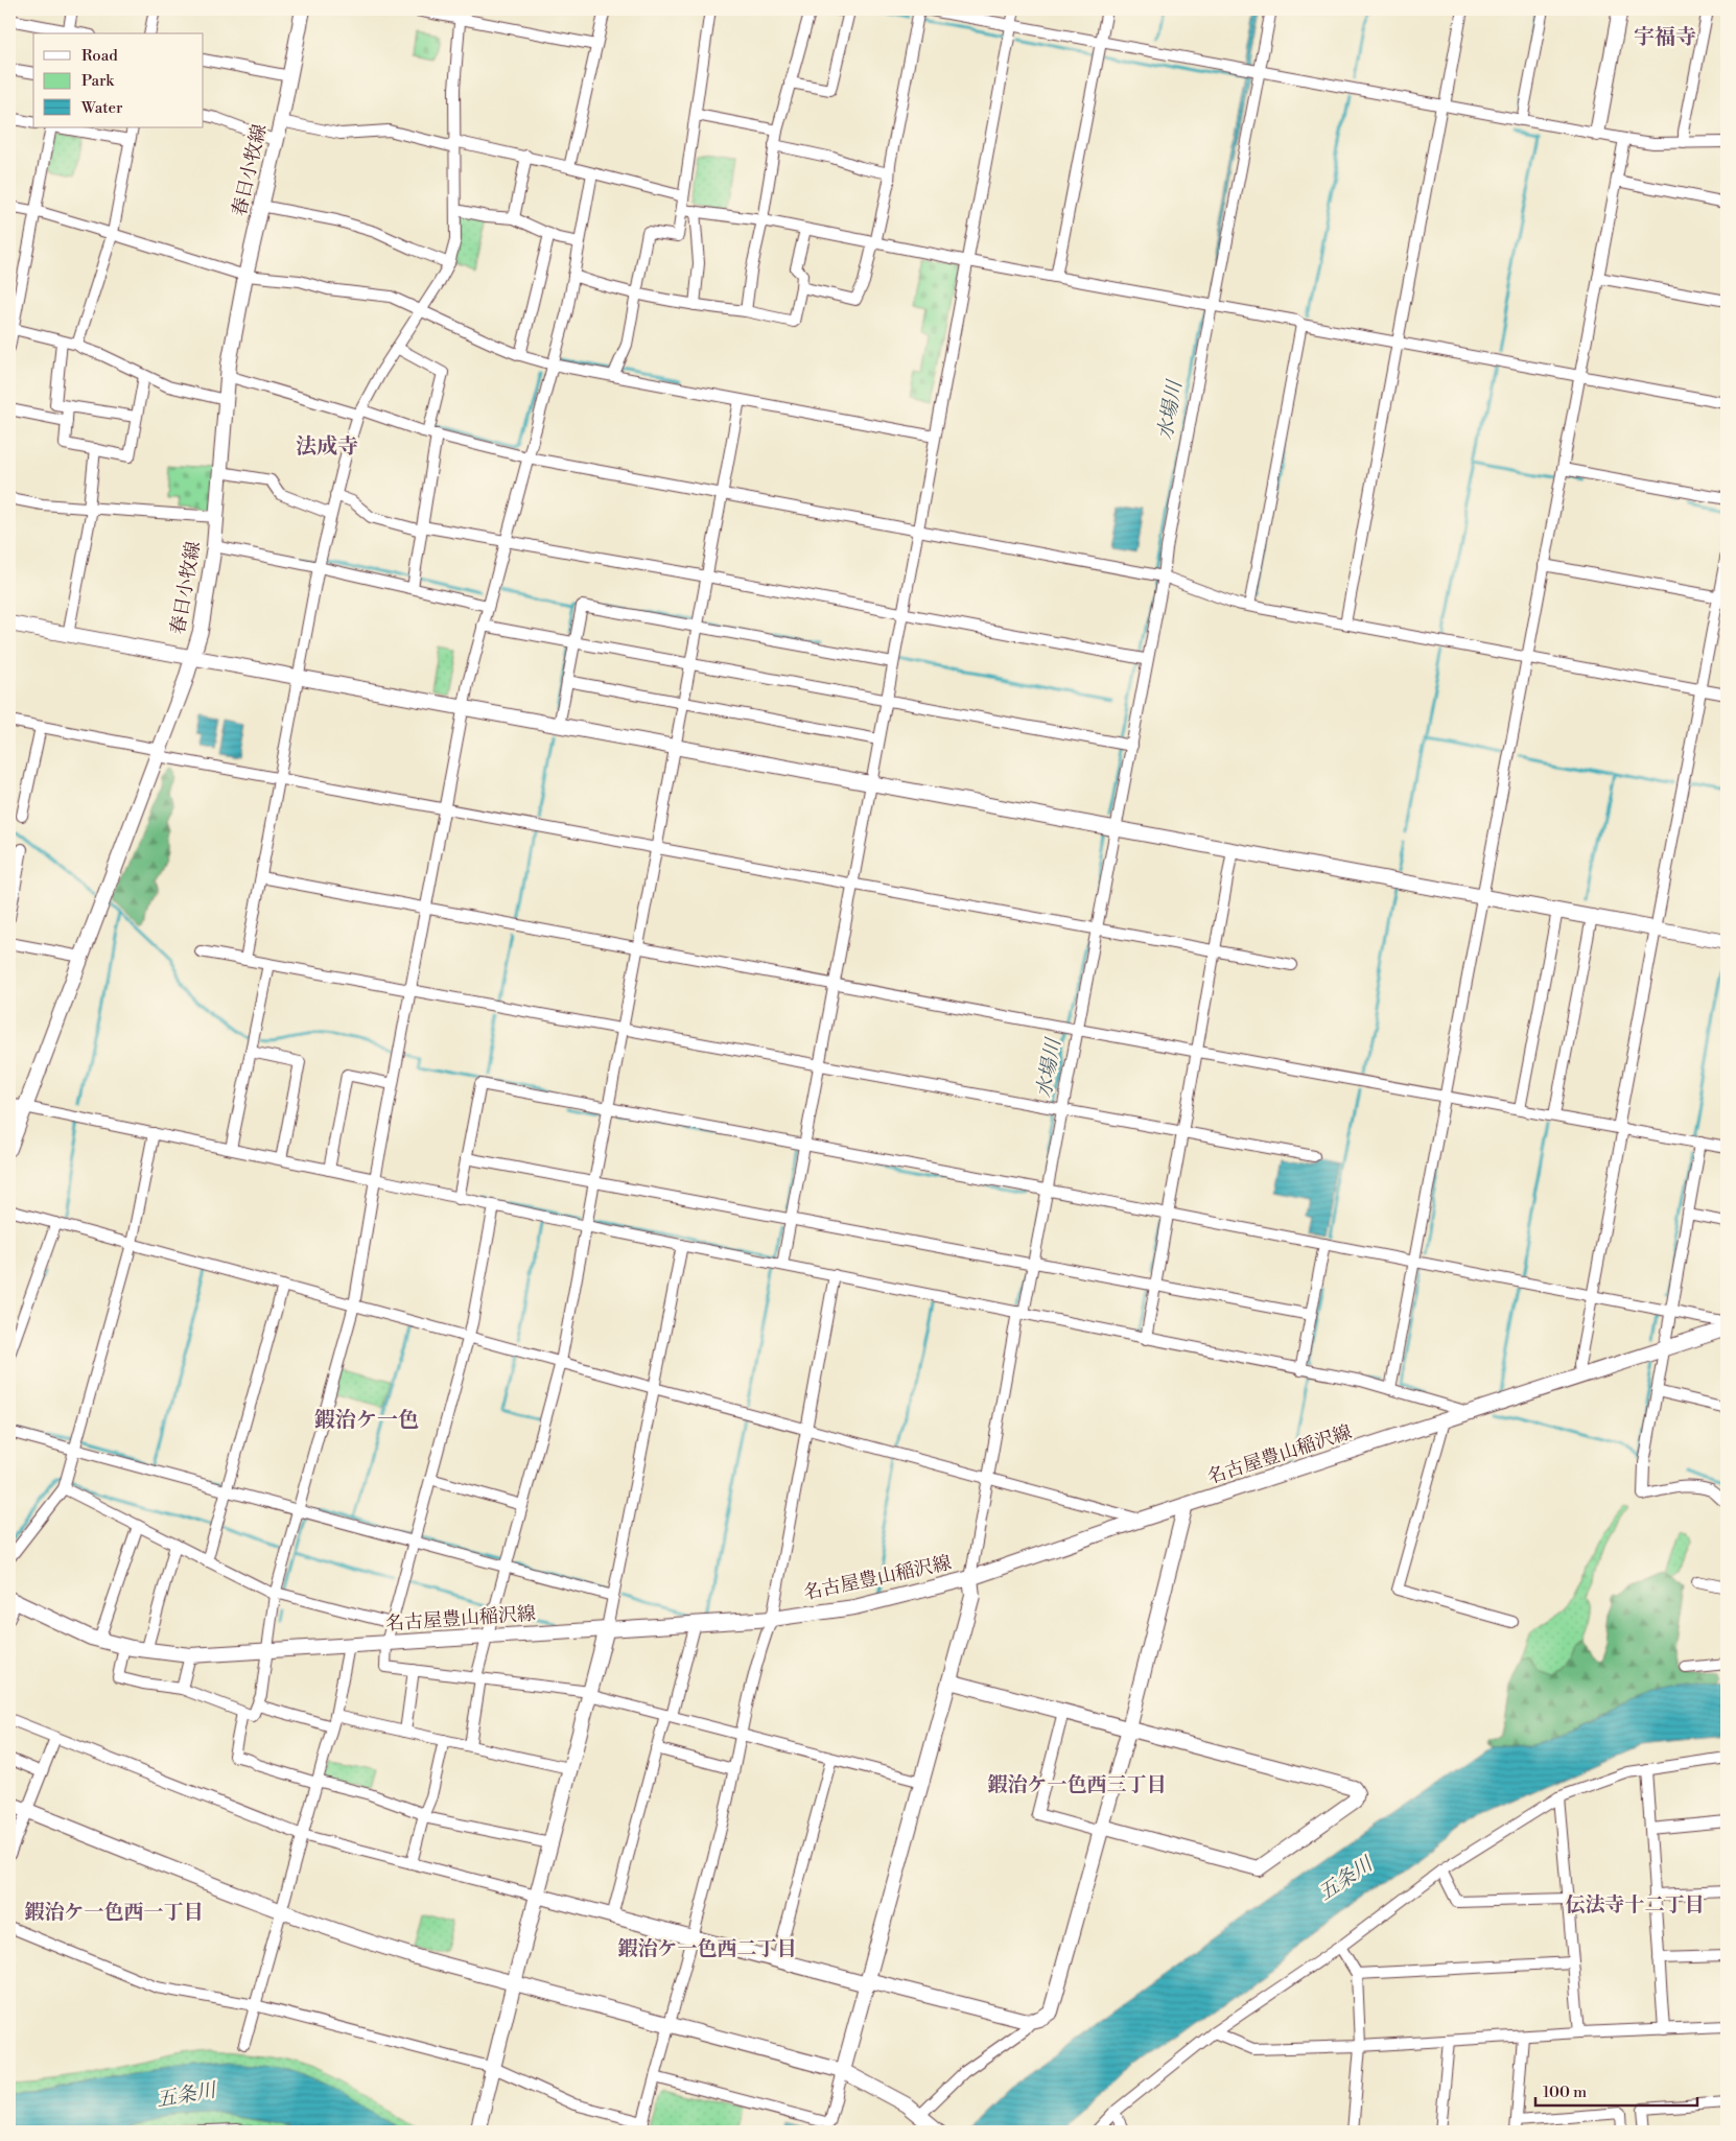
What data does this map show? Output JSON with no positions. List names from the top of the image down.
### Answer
{
  "streets": {
    "street": ["春日小牧線", "名古屋豊山稲沢線"]
  },
  "districts": [
    "宇福寺",
    "法成寺",
    "鍜治ケ一色",
    "鍜治ケ一色西三丁目",
    "伝法寺十二丁目",
    "鍜治ケ一色西一丁目",
    "鍜治ケ一色西二丁目"
  ],
  "water": ["水場川", "五条川"],
  "legend": ["Road", "Park", "Water"],
  "scale_bar": "100 m"
}
